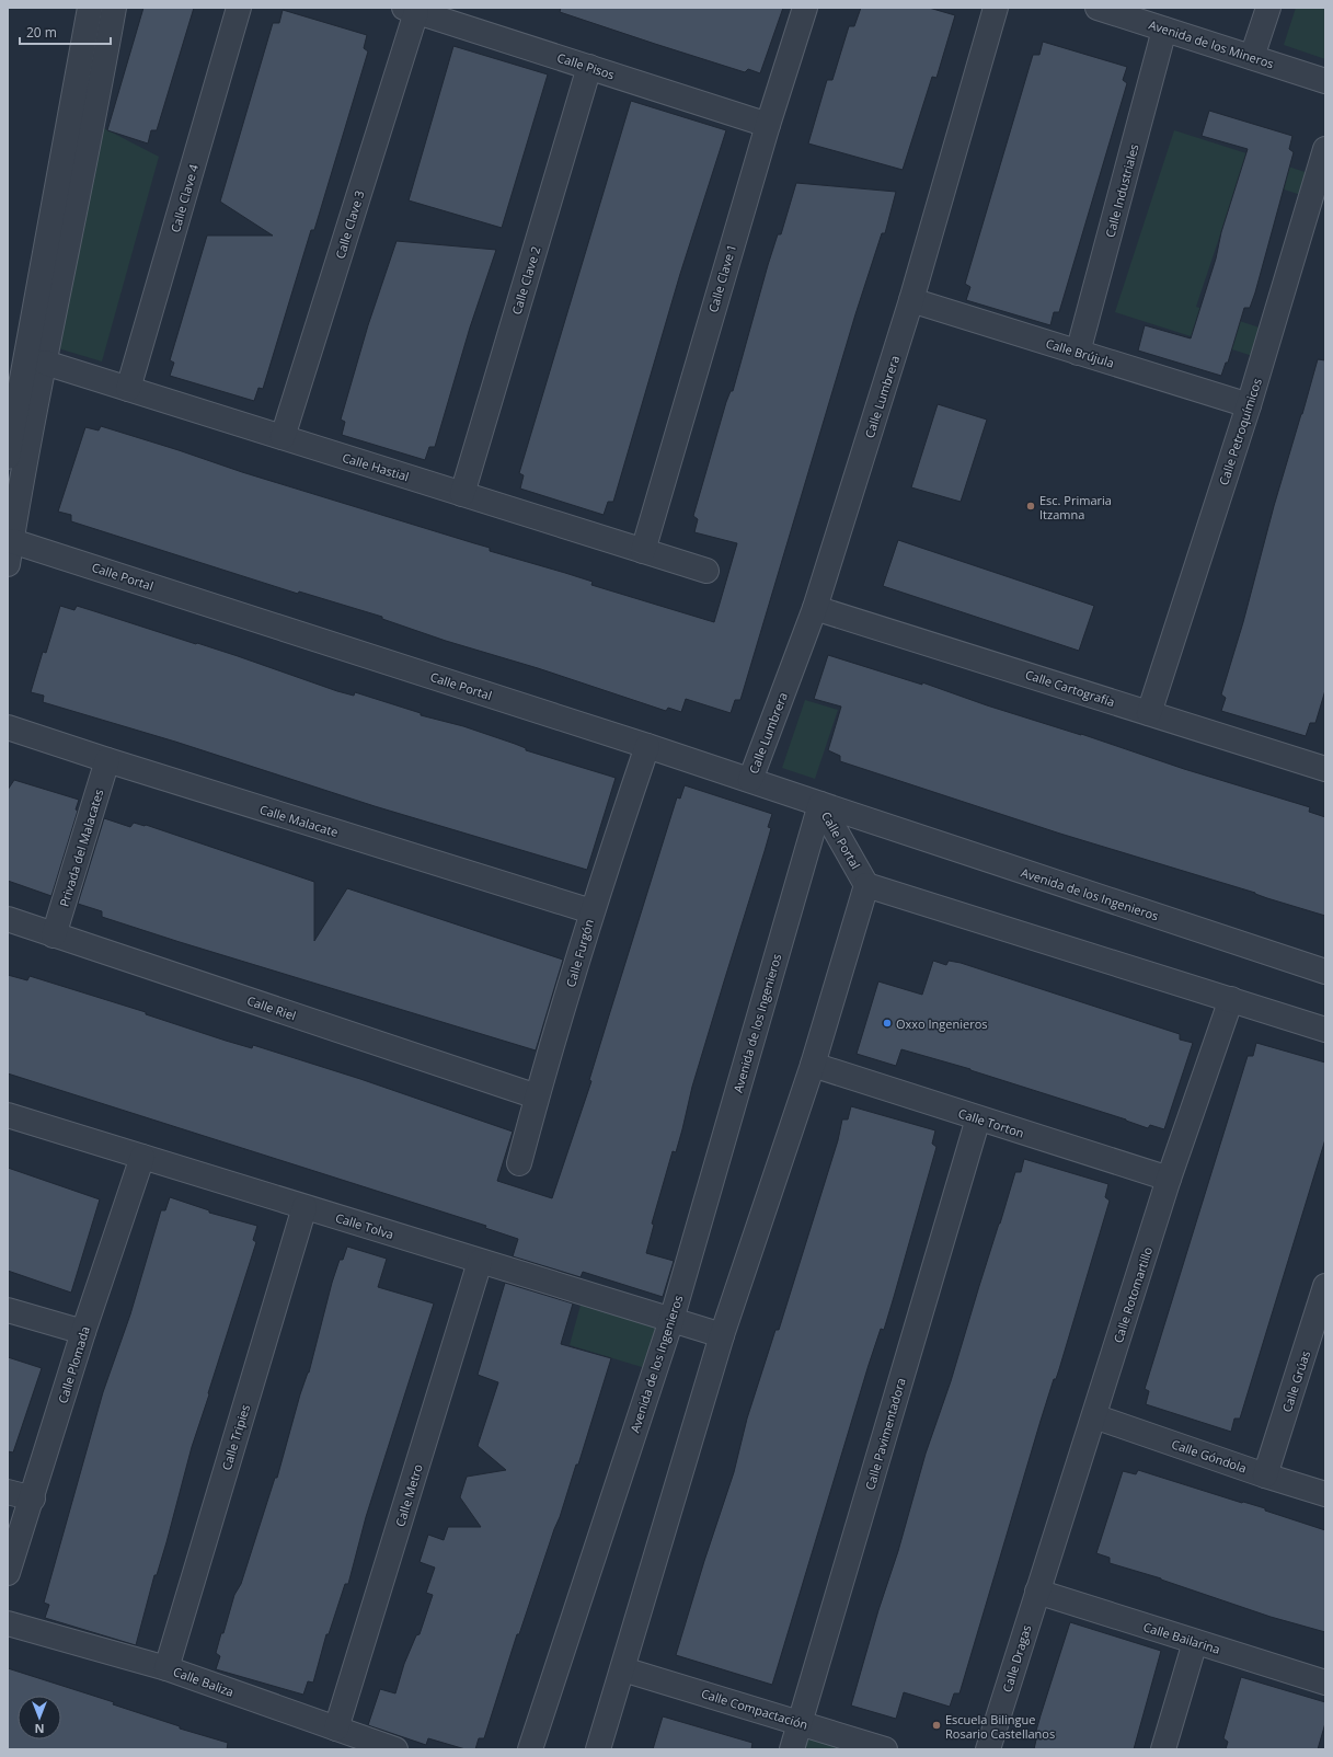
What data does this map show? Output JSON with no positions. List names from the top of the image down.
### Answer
{
  "streets": {
    "street": [
      "Avenida de los Mineros",
      "Calle Pisos",
      "Calle Industriales",
      "Calle Clave 4",
      "Calle Clave 3",
      "Calle Clave 1",
      "Calle Clave 2",
      "Calle Brújula",
      "Calle Lumbrera",
      "Calle Petroquímicos",
      "Calle Hastial",
      "Calle Portal",
      "Calle Cartografía",
      "Calle Malacate",
      "Privada del Malacates",
      "Avenida de los Ingenieros",
      "Calle Furgón",
      "Calle Riel",
      "Calle Torton",
      "Calle Tolva",
      "Calle Rotomartillo",
      "Calle Plomada",
      "Calle Grúas",
      "Calle Pavimentadora",
      "Calle Tripies",
      "Calle Góndola",
      "Calle Metro",
      "Calle Bailarina",
      "Calle Dragas",
      "Calle Baliza",
      "Calle Compactación"
    ]
  },
  "crossings": [
    ["Avenida de los Mineros", "Calle Industriales"],
    ["Calle Pisos", "Calle Clave 3"],
    ["Calle Pisos", "Calle Clave 1"],
    ["Calle Pisos", "Calle Clave 2"],
    ["Calle Industriales", "Calle Brújula"],
    ["Calle Clave 4", "Calle Hastial"],
    ["Calle Clave 3", "Calle Hastial"],
    ["Calle Clave 1", "Calle Hastial"],
    ["Calle Clave 2", "Calle Hastial"],
    ["Calle Brújula", "Calle Lumbrera"],
    ["Calle Brújula", "Calle Petroquímicos"],
    ["Calle Lumbrera", "Calle Portal"],
    ["Calle Lumbrera", "Calle Cartografía"],
    ["Calle Petroquímicos", "Calle Cartografía"],
    ["Calle Portal", "Avenida de los Ingenieros"],
    ["Calle Portal", "Calle Furgón"],
    ["Calle Malacate", "Privada del Malacates"],
    ["Calle Malacate", "Calle Furgón"],
    ["Privada del Malacates", "Calle Riel"],
    ["Avenida de los Ingenieros", "Calle Tolva"],
    ["Calle Furgón", "Calle Riel"],
    ["Calle Torton", "Calle Rotomartillo"],
    ["Calle Torton", "Calle Pavimentadora"],
    ["Calle Tolva", "Calle Plomada"],
    ["Calle Tolva", "Calle Tripies"],
    ["Calle Tolva", "Calle Metro"],
    ["Calle Rotomartillo", "Calle Góndola"],
    ["Calle Rotomartillo", "Calle Bailarina"],
    ["Calle Rotomartillo", "Calle Dragas"],
    ["Calle Grúas", "Calle Góndola"],
    ["Calle Pavimentadora", "Calle Compactación"],
    ["Calle Tripies", "Calle Baliza"],
    ["Calle Metro", "Calle Baliza"],
    ["Calle Bailarina", "Calle Dragas"]
  ],
  "places": ["Esc. Primaria Itzamna", "Oxxo Ingenieros", "Escuela Bilingue Rosario Castellanos"],
  "scale_bar": "20 m",
  "north": "bottom"
}
